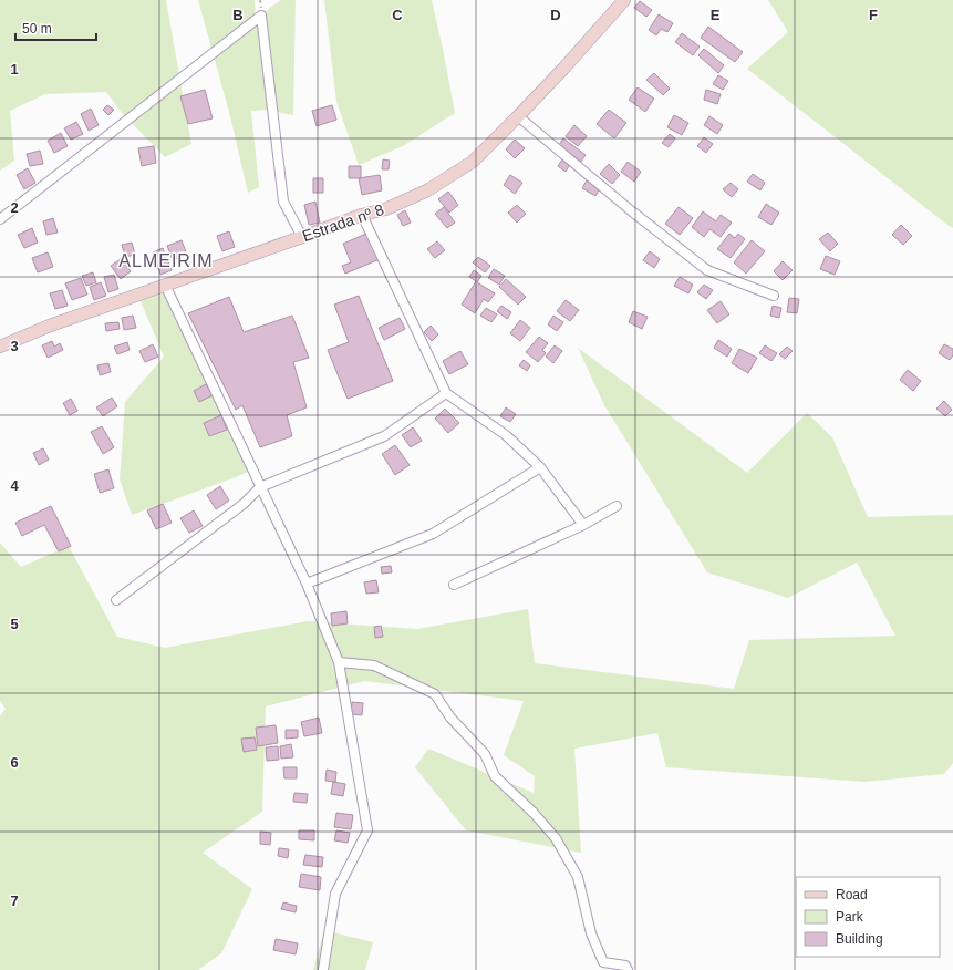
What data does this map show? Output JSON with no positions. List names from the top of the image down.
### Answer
{
  "streets": {
    "main road": ["Estrada nº 8"]
  },
  "districts": ["ALMEIRIM"],
  "legend": ["Road", "Park", "Building"],
  "scale_bar": "50 m",
  "grid": {
    "columns": [
      "B",
      "C",
      "D",
      "E",
      "F"
    ],
    "rows": [
      "1",
      "2",
      "3",
      "4",
      "5",
      "6",
      "7"
    ]
  }
}
